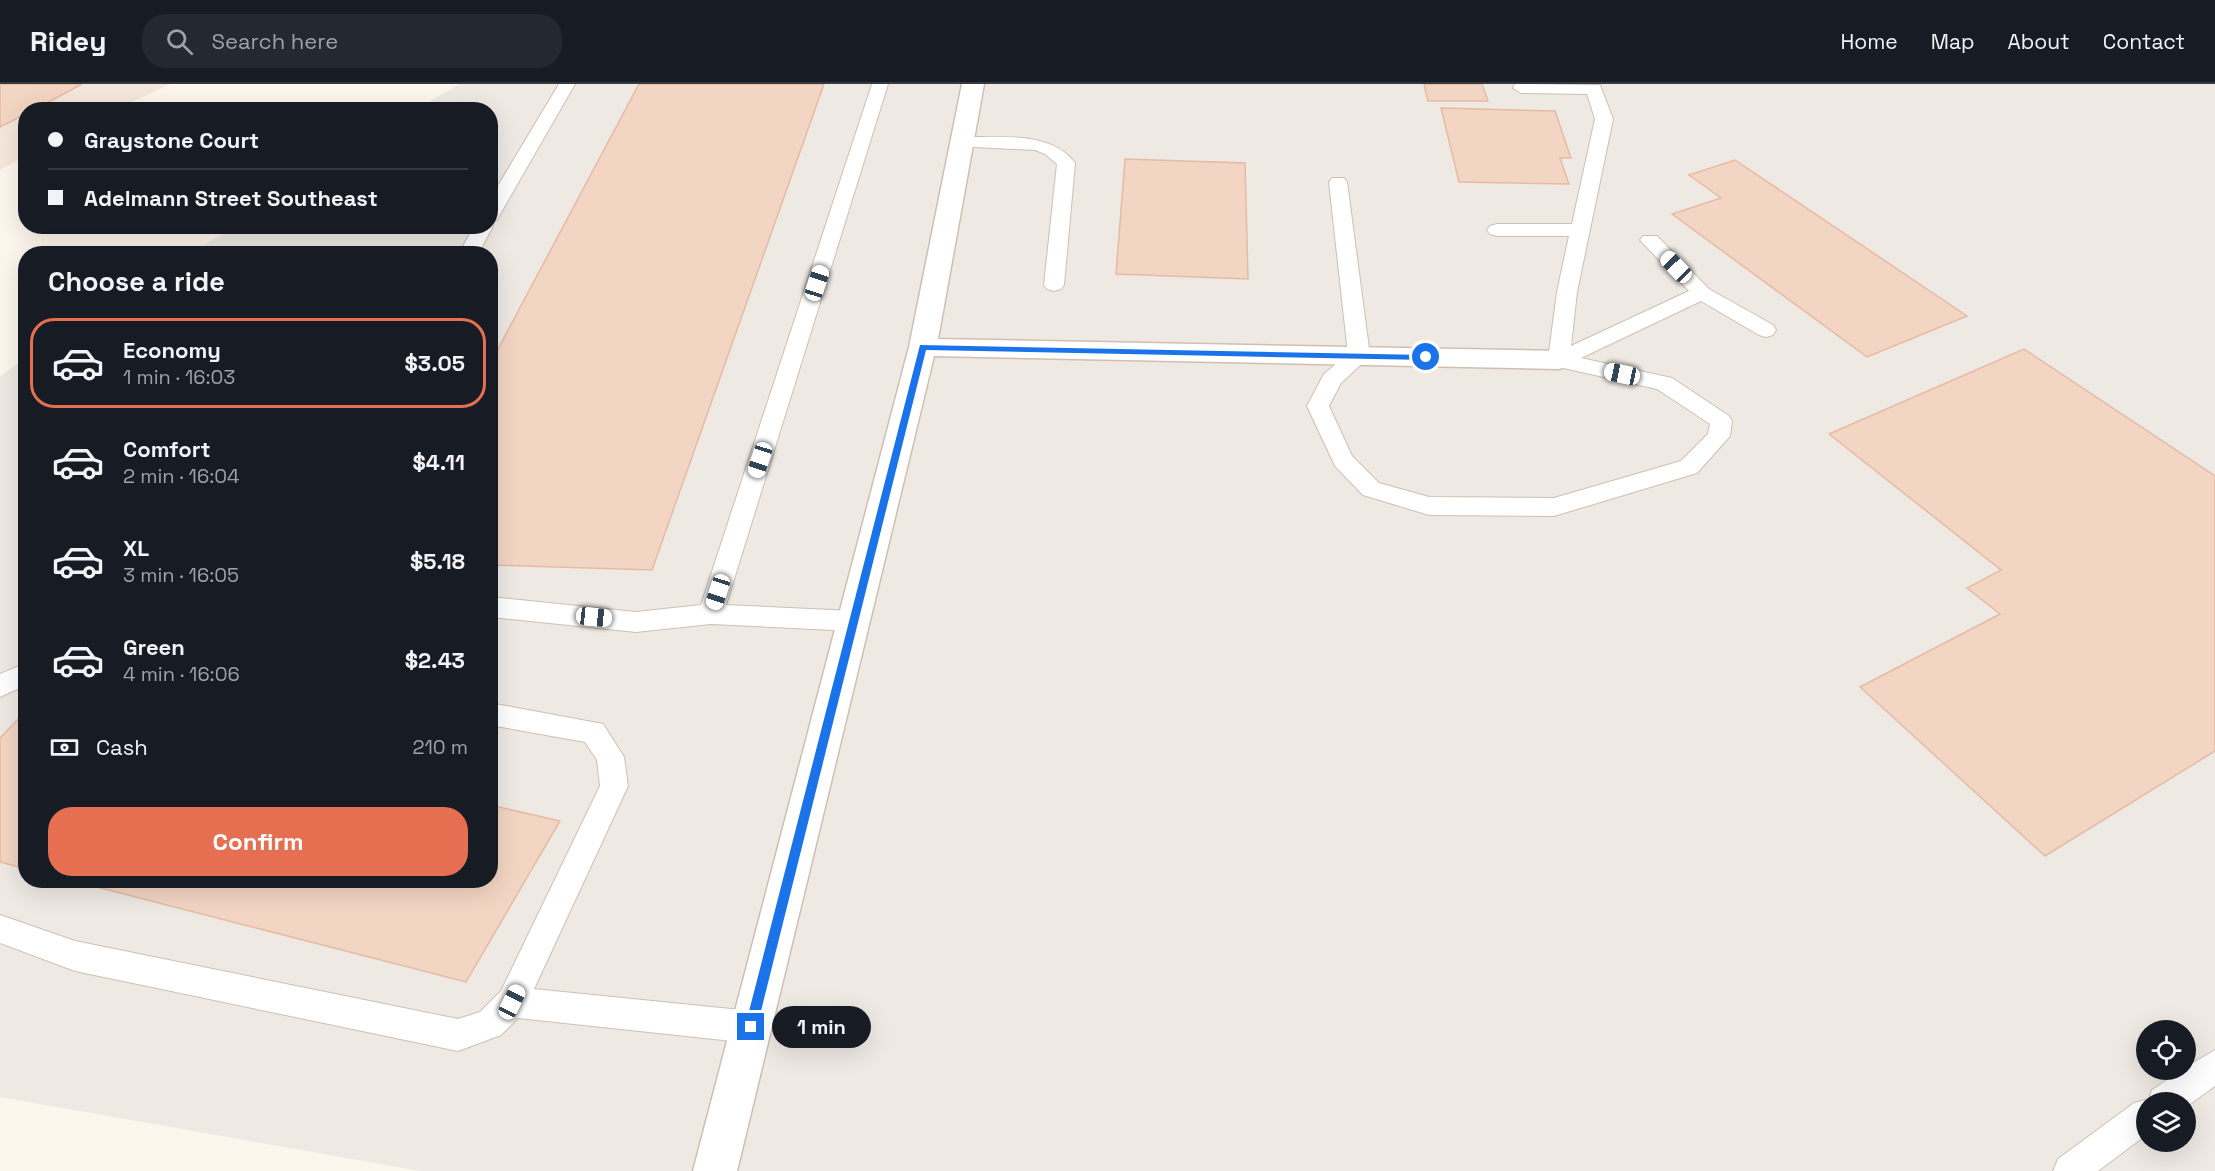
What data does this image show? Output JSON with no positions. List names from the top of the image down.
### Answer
{
  "page": {
    "header": "Ridey",
    "search": "Search here",
    "nav": [
      "Home",
      "Map",
      "About",
      "Contact"
    ],
    "banner": ["Graystone Court", "Adelmann Street Southeast"],
    "heading": "Choose a ride",
    "list": [
      {
        "name": "Economy",
        "note": "1 min · 16:03",
        "value": "$3.05"
      },
      {
        "name": "Comfort",
        "note": "2 min · 16:04",
        "value": "$4.11"
      },
      {
        "name": "XL",
        "note": "3 min · 16:05",
        "value": "$5.18"
      },
      {
        "name": "Green",
        "note": "4 min · 16:06",
        "value": "$2.43"
      }
    ],
    "pay": ["Cash", "210 m"],
    "buttons": "Confirm",
    "bubble": "1 min"
  }
}
